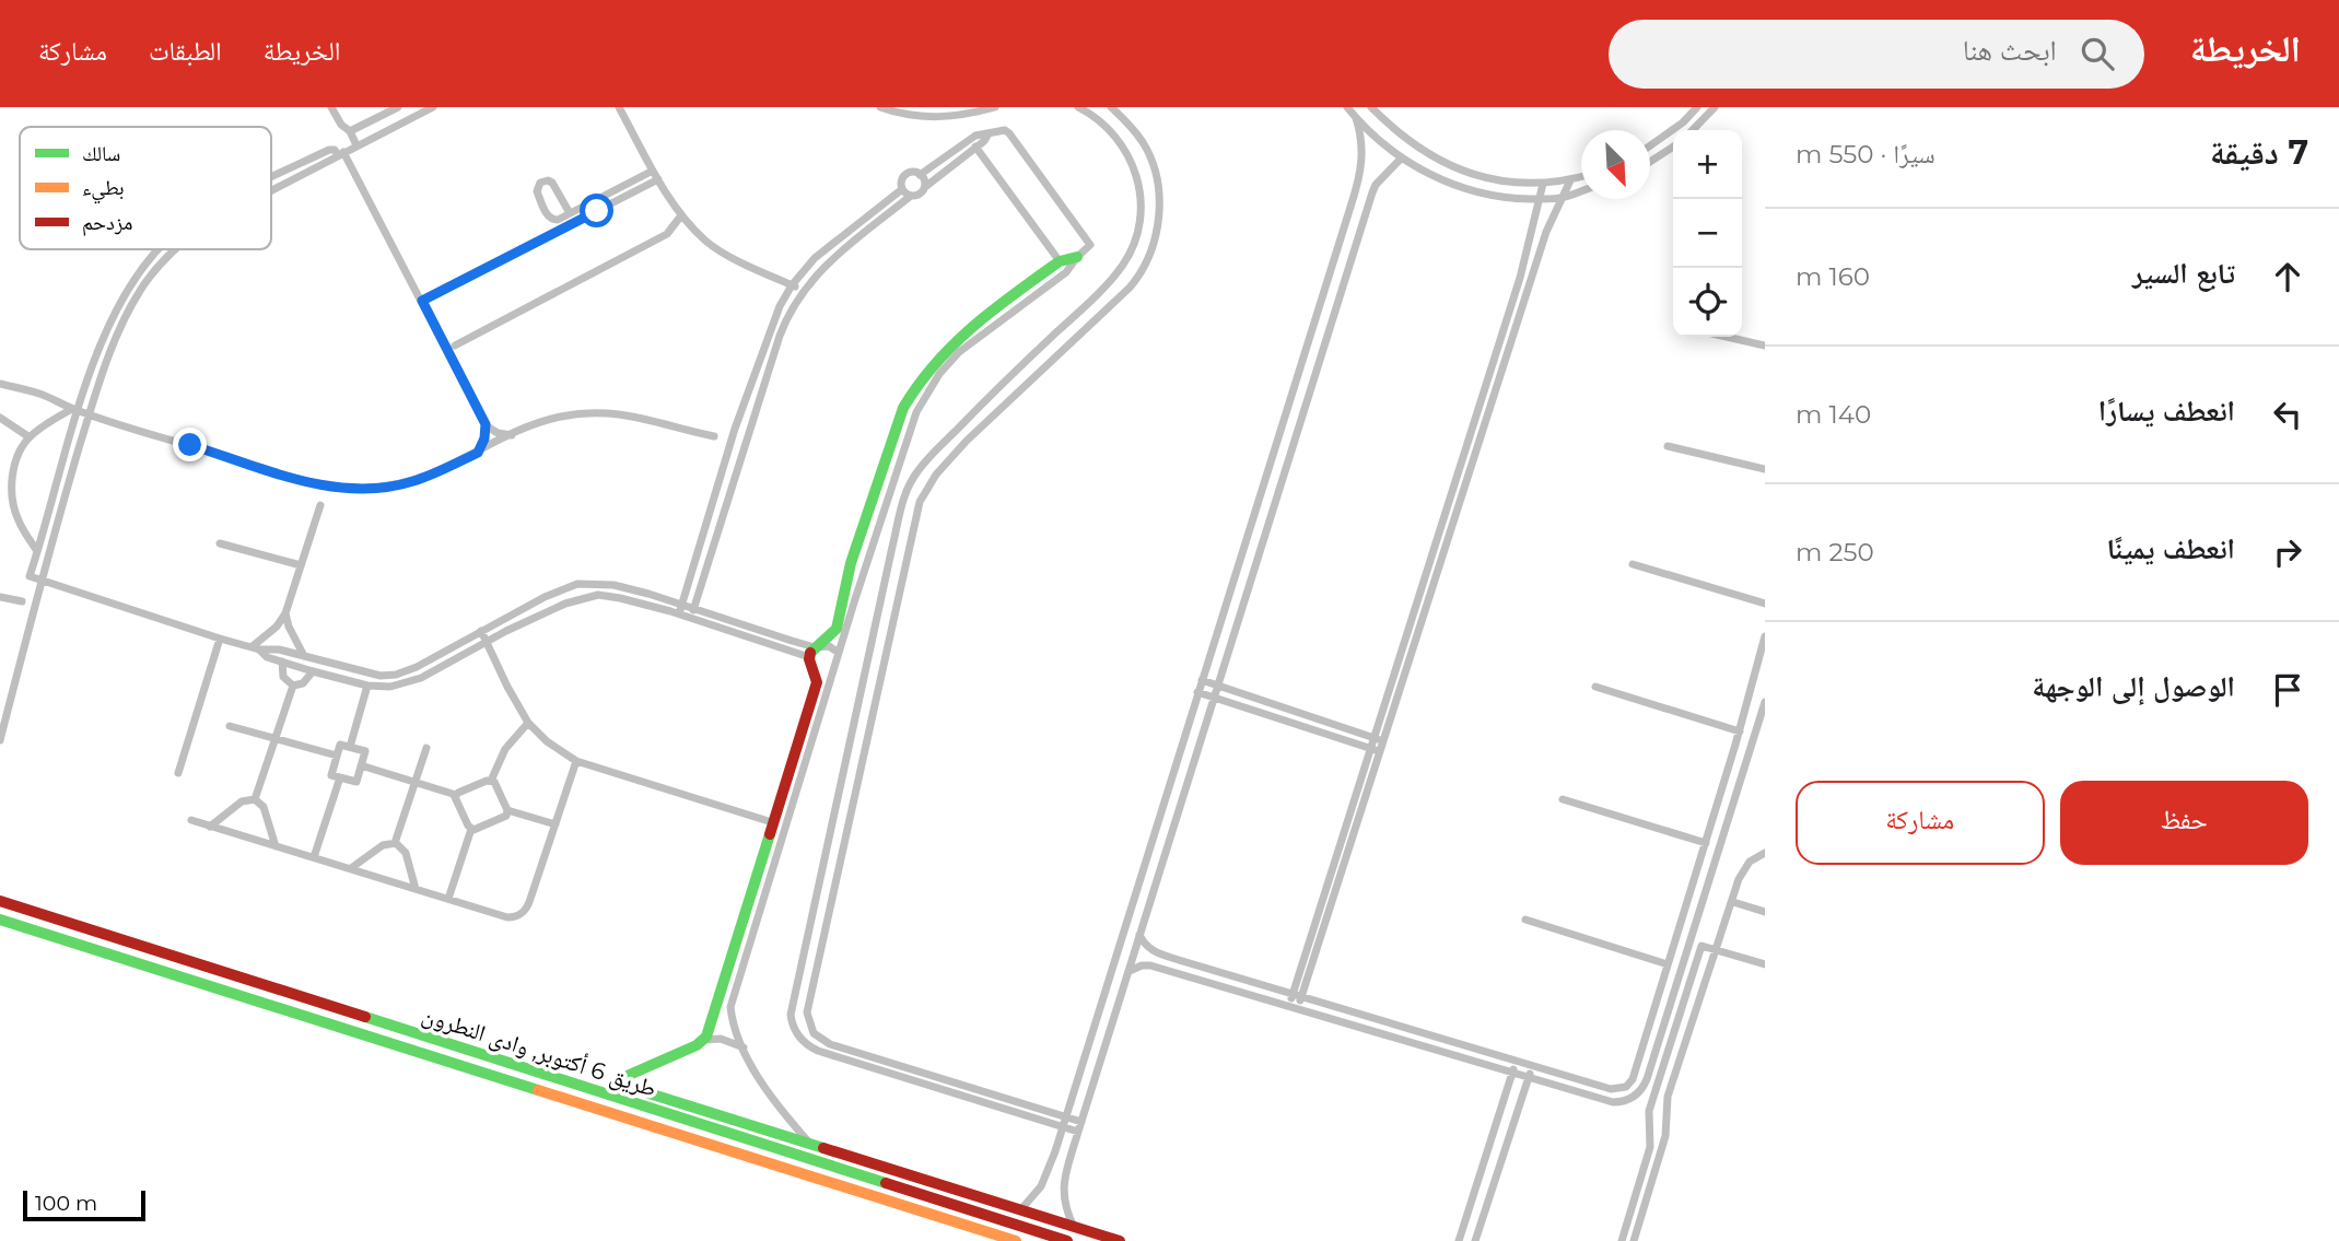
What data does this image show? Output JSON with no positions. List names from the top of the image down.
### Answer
{
  "streets": {
    "street": ["طريق 6 أكتوبر, وادى النطرون"]
  },
  "legend": ["سالك", "بطيء", "مزدحم"],
  "scale_bar": "100 m",
  "north": "bottom right",
  "page": {
    "header": "الخريطة",
    "search": "ابحث هنا",
    "nav": ["الخريطة", "الطبقات", "مشاركة"],
    "heading": ["7 دقيقة", "سيرًا · 550 m"],
    "map_buttons": ["+", "−"],
    "list": [
      ["تابع السير", "160 m"],
      ["انعطف يسارًا", "140 m"],
      ["انعطف يمينًا", "250 m"],
      "الوصول إلى الوجهة"
    ],
    "buttons": ["حفظ", "مشاركة"],
    "scale": "100 m"
  }
}
